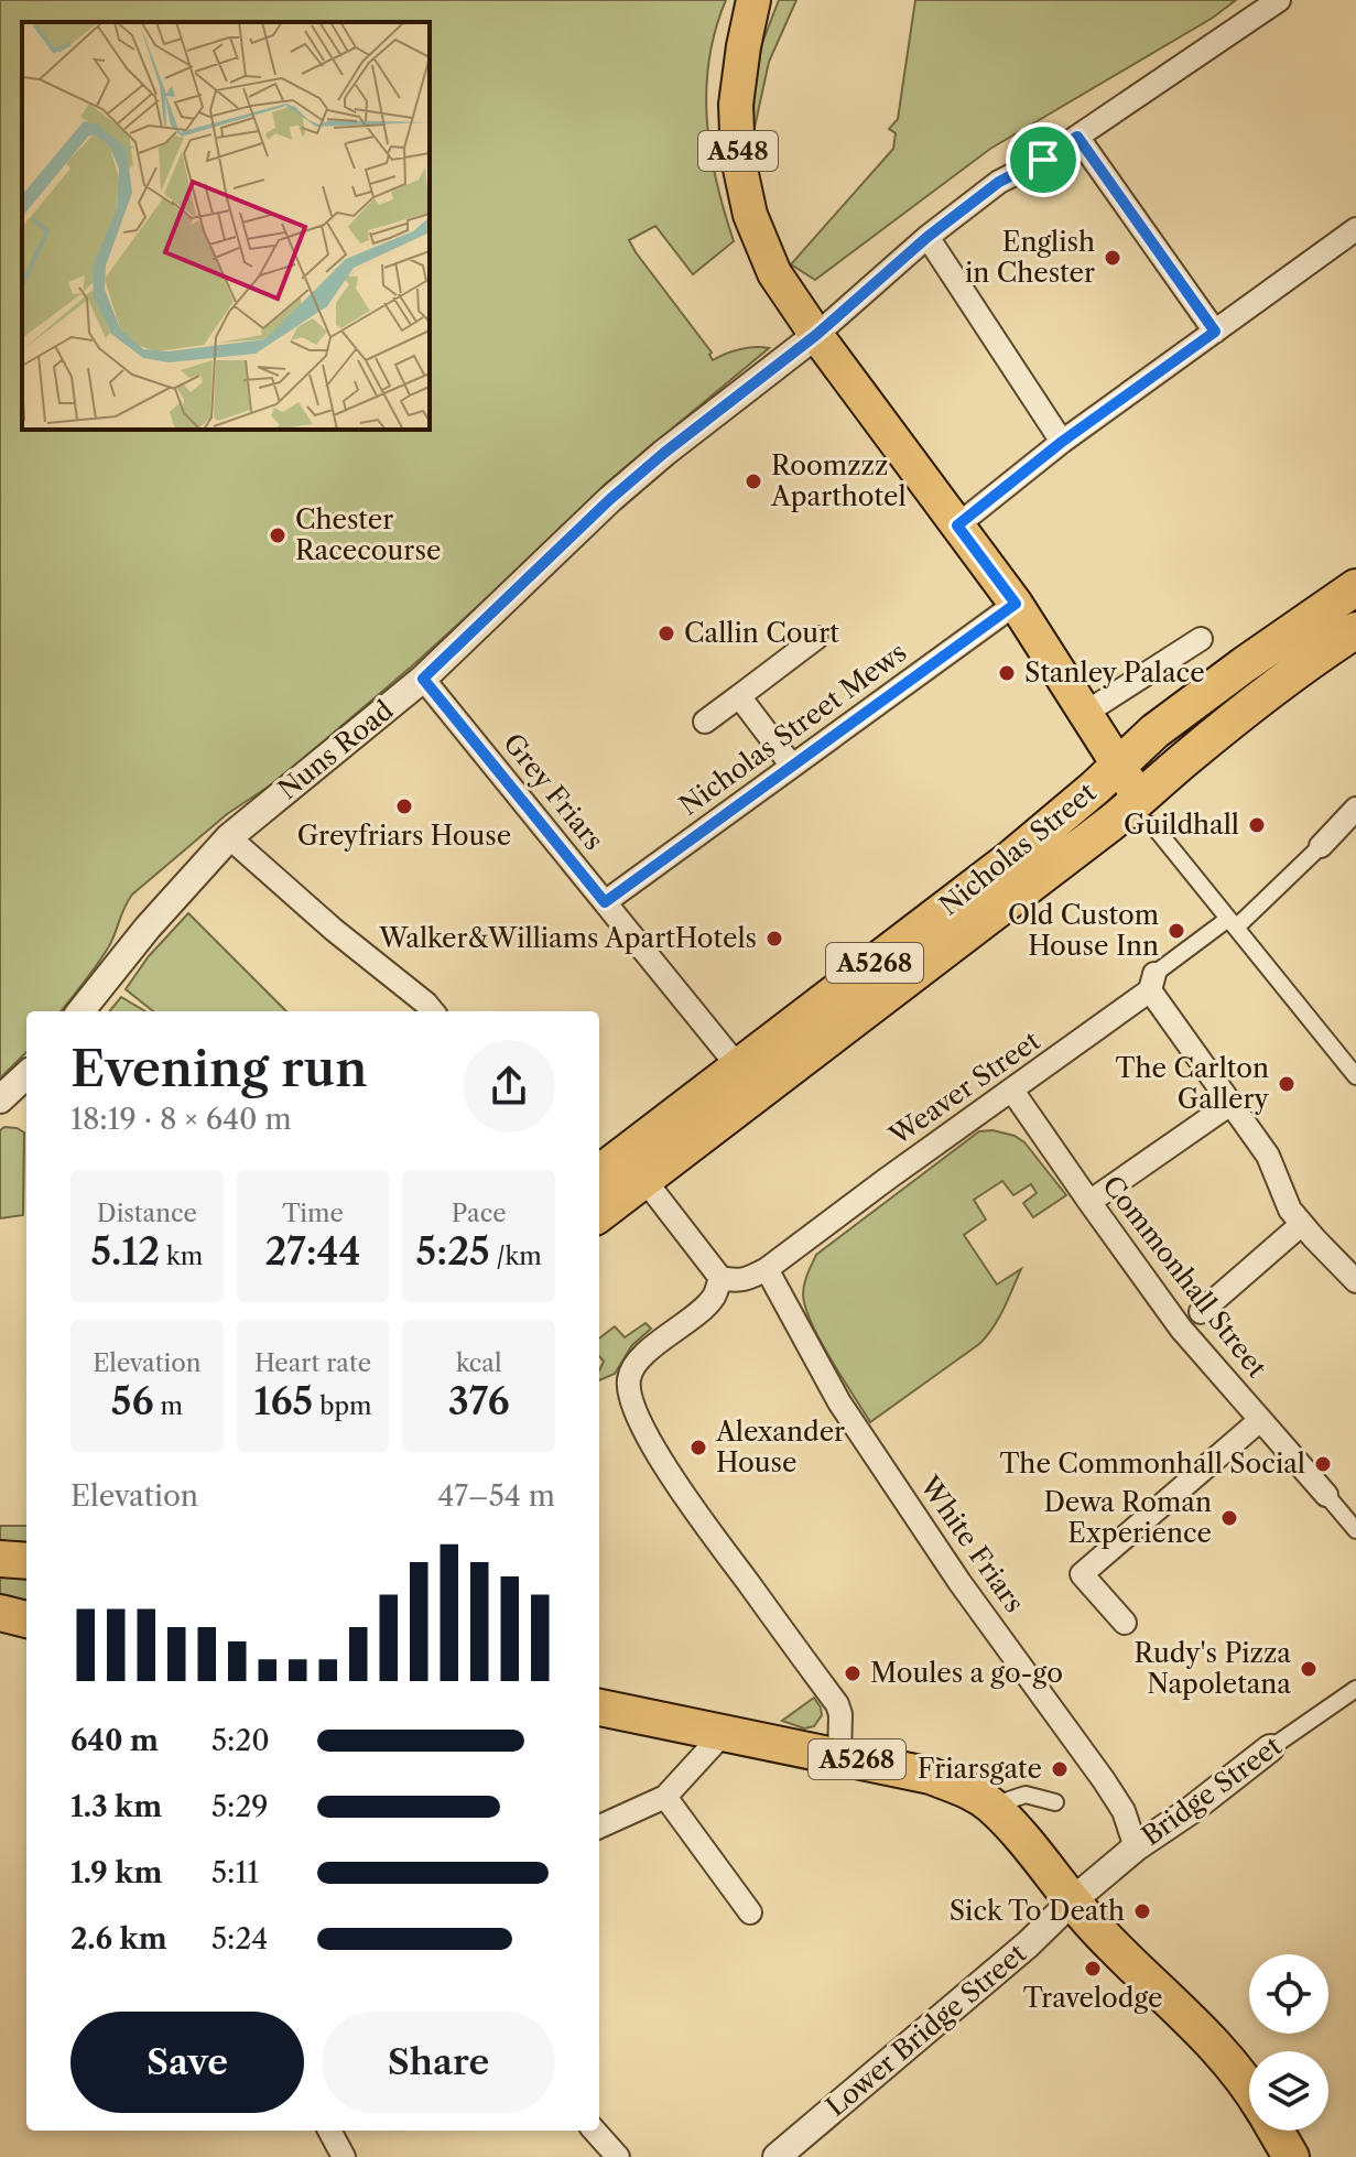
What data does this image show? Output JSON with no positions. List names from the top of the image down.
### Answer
{
  "streets": {
    "highway": ["Nicholas Street", "A5268"],
    "main road": ["A548"],
    "street": [
      "Nicholas Street Mews",
      "Nuns Road",
      "Grey Friars",
      "Weaver Street",
      "Commonhall Street",
      "White Friars",
      "Bridge Street",
      "Lower Bridge Street"
    ]
  },
  "crossings": [
    ["A548", "Nicholas Street Mews"],
    ["A548", "Nuns Road"],
    ["A548", "Nicholas Street"],
    ["Nicholas Street Mews", "Grey Friars"],
    ["Nuns Road", "Grey Friars"],
    ["Grey Friars", "Nicholas Street"],
    ["A5268", "Bridge Street"],
    ["A5268", "Lower Bridge Street"],
    ["Weaver Street", "Commonhall Street"],
    ["Weaver Street", "White Friars"],
    ["White Friars", "Bridge Street"],
    ["Bridge Street", "Lower Bridge Street"]
  ],
  "places": [
    "English in Chester",
    "Roomzzz Aparthotel",
    "Chester Racecourse",
    "Callin Court",
    "Stanley Palace",
    "Greyfriars House",
    "Guildhall",
    "Old Custom House Inn",
    "Walker&Williams ApartHotels",
    "The Carlton Gallery",
    "Alexander House",
    "The Commonhall Social",
    "Dewa Roman Experience",
    "Rudy's Pizza Napoletana",
    "Moules a go-go",
    "Friarsgate",
    "Sick To Death",
    "Travelodge"
  ],
  "page": {
    "heading": ["Evening run", "18:19 · 8 × 640 m"],
    "stats": [
      ["Distance", "5.12 km"],
      ["Time", "27:44"],
      ["Pace", "5:25 /km"],
      ["Elevation", "56 m"],
      ["Heart rate", "165 bpm"],
      ["kcal", "376"]
    ],
    "chart": ["Elevation", "47–54 m"],
    "list": [
      {
        "name": "640 m",
        "note": "5:20"
      },
      {
        "name": "1.3 km",
        "note": "5:29"
      },
      {
        "name": "1.9 km",
        "note": "5:11"
      },
      {
        "name": "2.6 km",
        "note": "5:24"
      }
    ],
    "buttons": ["Save", "Share"]
  }
}
